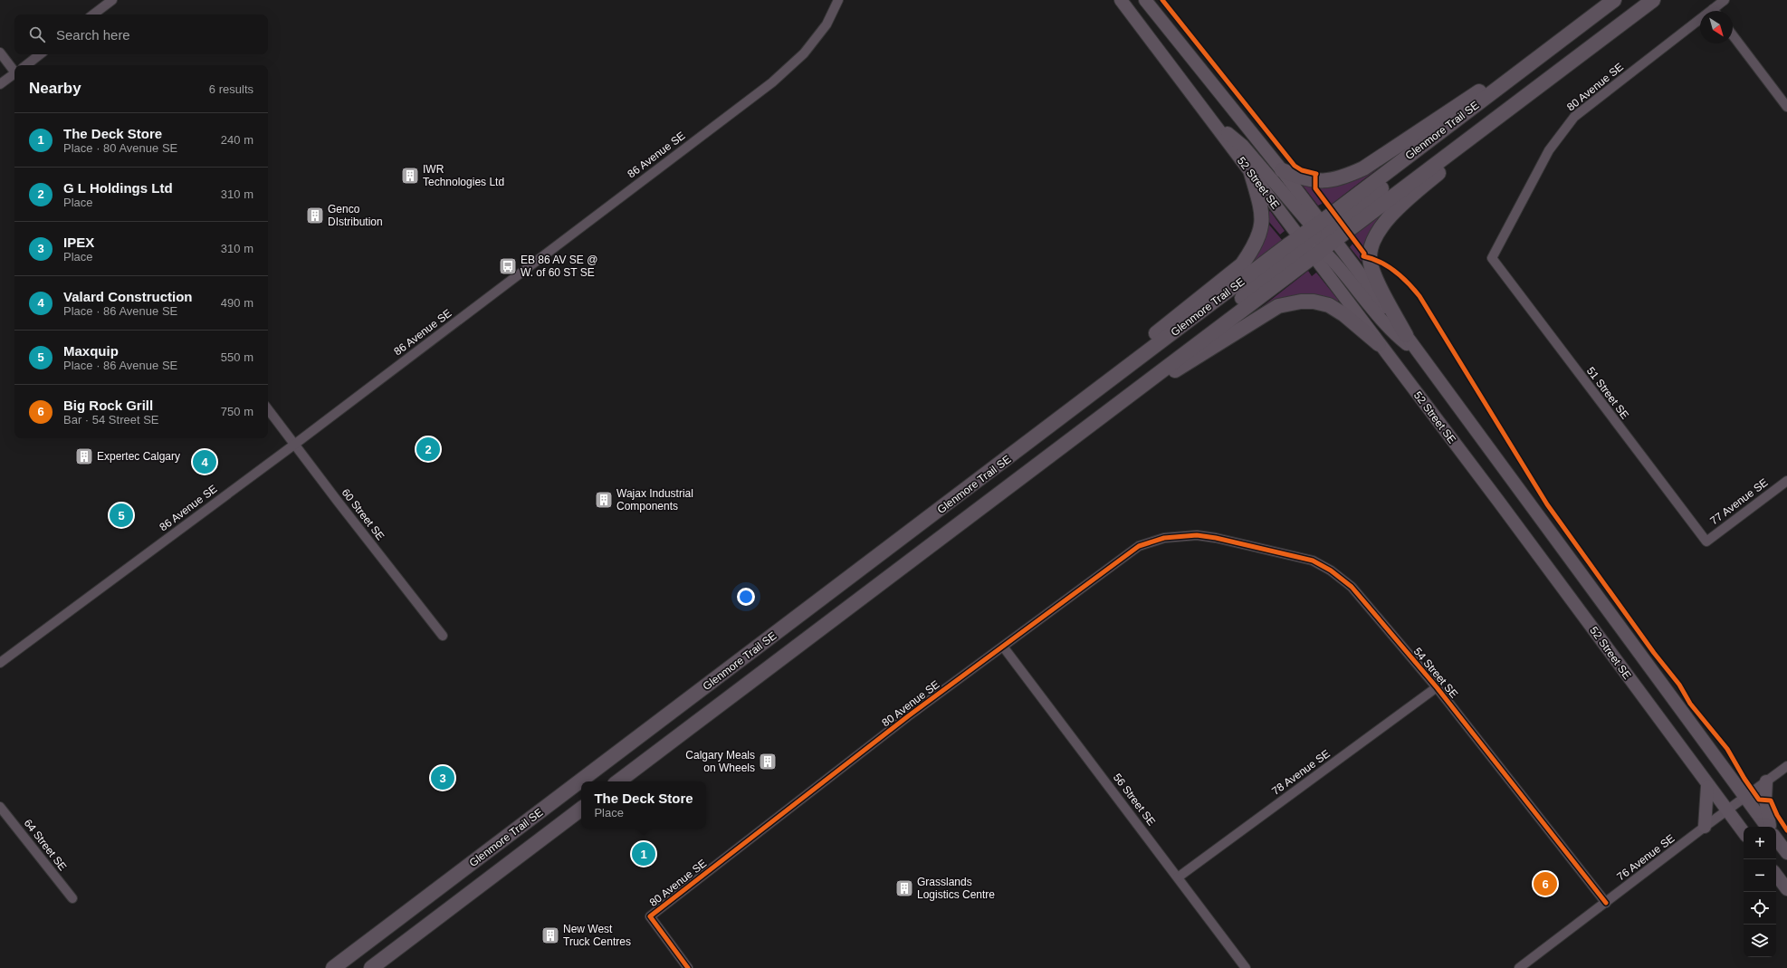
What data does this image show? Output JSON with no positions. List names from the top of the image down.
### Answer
{
  "streets": {
    "main road": ["Glenmore Trail SE", "52 Street SE"],
    "street": [
      "80 Avenue SE",
      "86 Avenue SE",
      "51 Street SE",
      "77 Avenue SE",
      "60 Street SE",
      "54 Street SE",
      "78 Avenue SE",
      "56 Street SE",
      "64 Street SE",
      "76 Avenue SE"
    ]
  },
  "crossings": [
    ["80 Avenue SE", "51 Street SE"],
    ["80 Avenue SE", "54 Street SE"],
    ["80 Avenue SE", "56 Street SE"],
    ["Glenmore Trail SE", "52 Street SE"],
    ["86 Avenue SE", "60 Street SE"],
    ["52 Street SE", "76 Avenue SE"],
    ["51 Street SE", "77 Avenue SE"],
    ["54 Street SE", "78 Avenue SE"],
    ["54 Street SE", "76 Avenue SE"],
    ["78 Avenue SE", "56 Street SE"]
  ],
  "places": {
    "building": [
      "IWR Technologies Ltd",
      "Genco DIstribution",
      "Expertec Calgary",
      "Wajax Industrial Components",
      "Calgary Meals on Wheels",
      "Grasslands Logistics Centre",
      "New West Truck Centres"
    ],
    "bus stop": ["EB 86 AV SE @ W. of 60 ST SE"]
  },
  "north": "bottom right",
  "page": {
    "search": "Search here",
    "heading": ["Nearby", "6 results"],
    "list": [
      {
        "mark": "1",
        "name": "The Deck Store",
        "note": "Place · 80 Avenue SE",
        "value": "240 m"
      },
      {
        "mark": "2",
        "name": "G L Holdings Ltd",
        "note": "Place",
        "value": "310 m"
      },
      {
        "mark": "3",
        "name": "IPEX",
        "note": "Place",
        "value": "310 m"
      },
      {
        "mark": "4",
        "name": "Valard Construction",
        "note": "Place · 86 Avenue SE",
        "value": "490 m"
      },
      {
        "mark": "5",
        "name": "Maxquip",
        "note": "Place · 86 Avenue SE",
        "value": "550 m"
      },
      {
        "mark": "6",
        "name": "Big Rock Grill",
        "note": "Bar · 54 Street SE",
        "value": "750 m"
      }
    ],
    "pins": [
      "2",
      "4",
      "5",
      "3",
      "1",
      "6"
    ],
    "popup": ["The Deck Store", "Place"],
    "map_buttons": ["+", "−"]
  }
}
